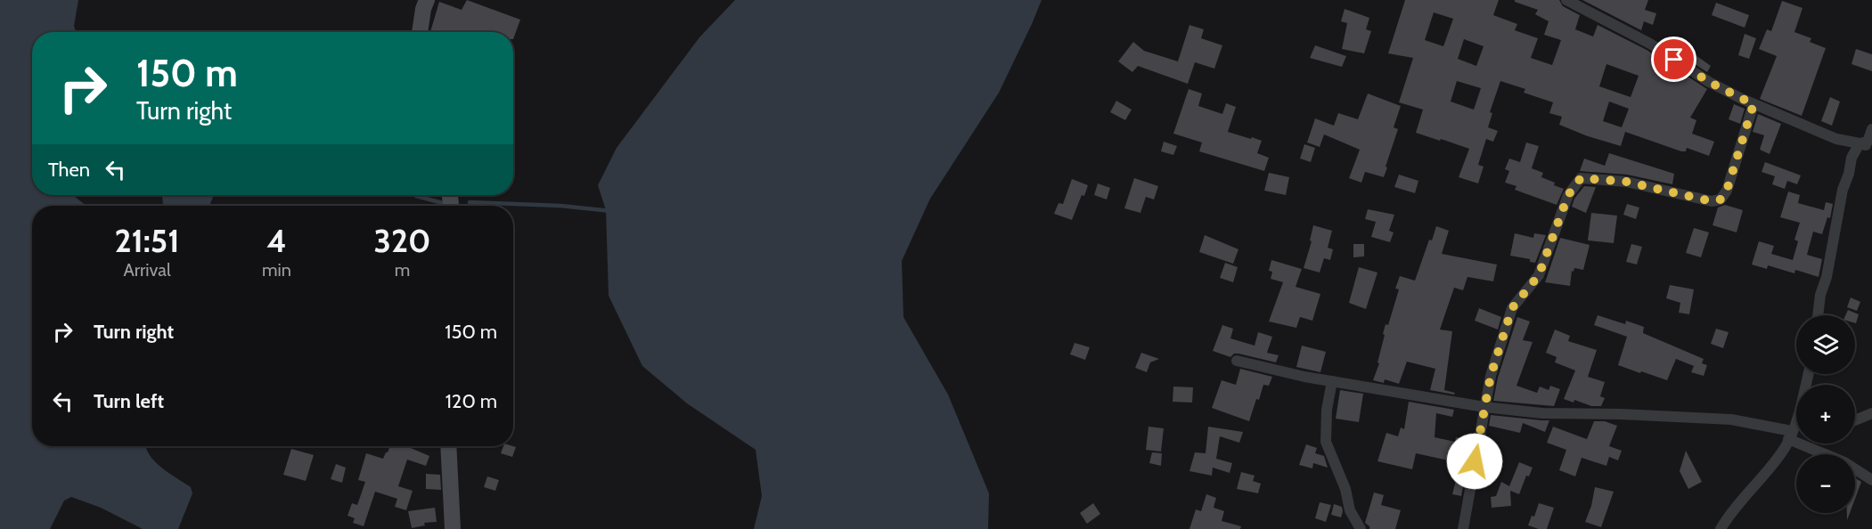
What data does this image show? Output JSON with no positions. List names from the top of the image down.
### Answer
{
  "page": {
    "turn": ["150 m", "Turn right"],
    "then": "Then",
    "eta": [
      "21:51",
      "Arrival",
      "4",
      "min",
      "320",
      "m"
    ],
    "list": [
      {
        "name": "Turn right",
        "value": "150 m"
      },
      {
        "name": "Turn left",
        "value": "120 m"
      }
    ],
    "map_buttons": ["+", "−"]
  }
}
